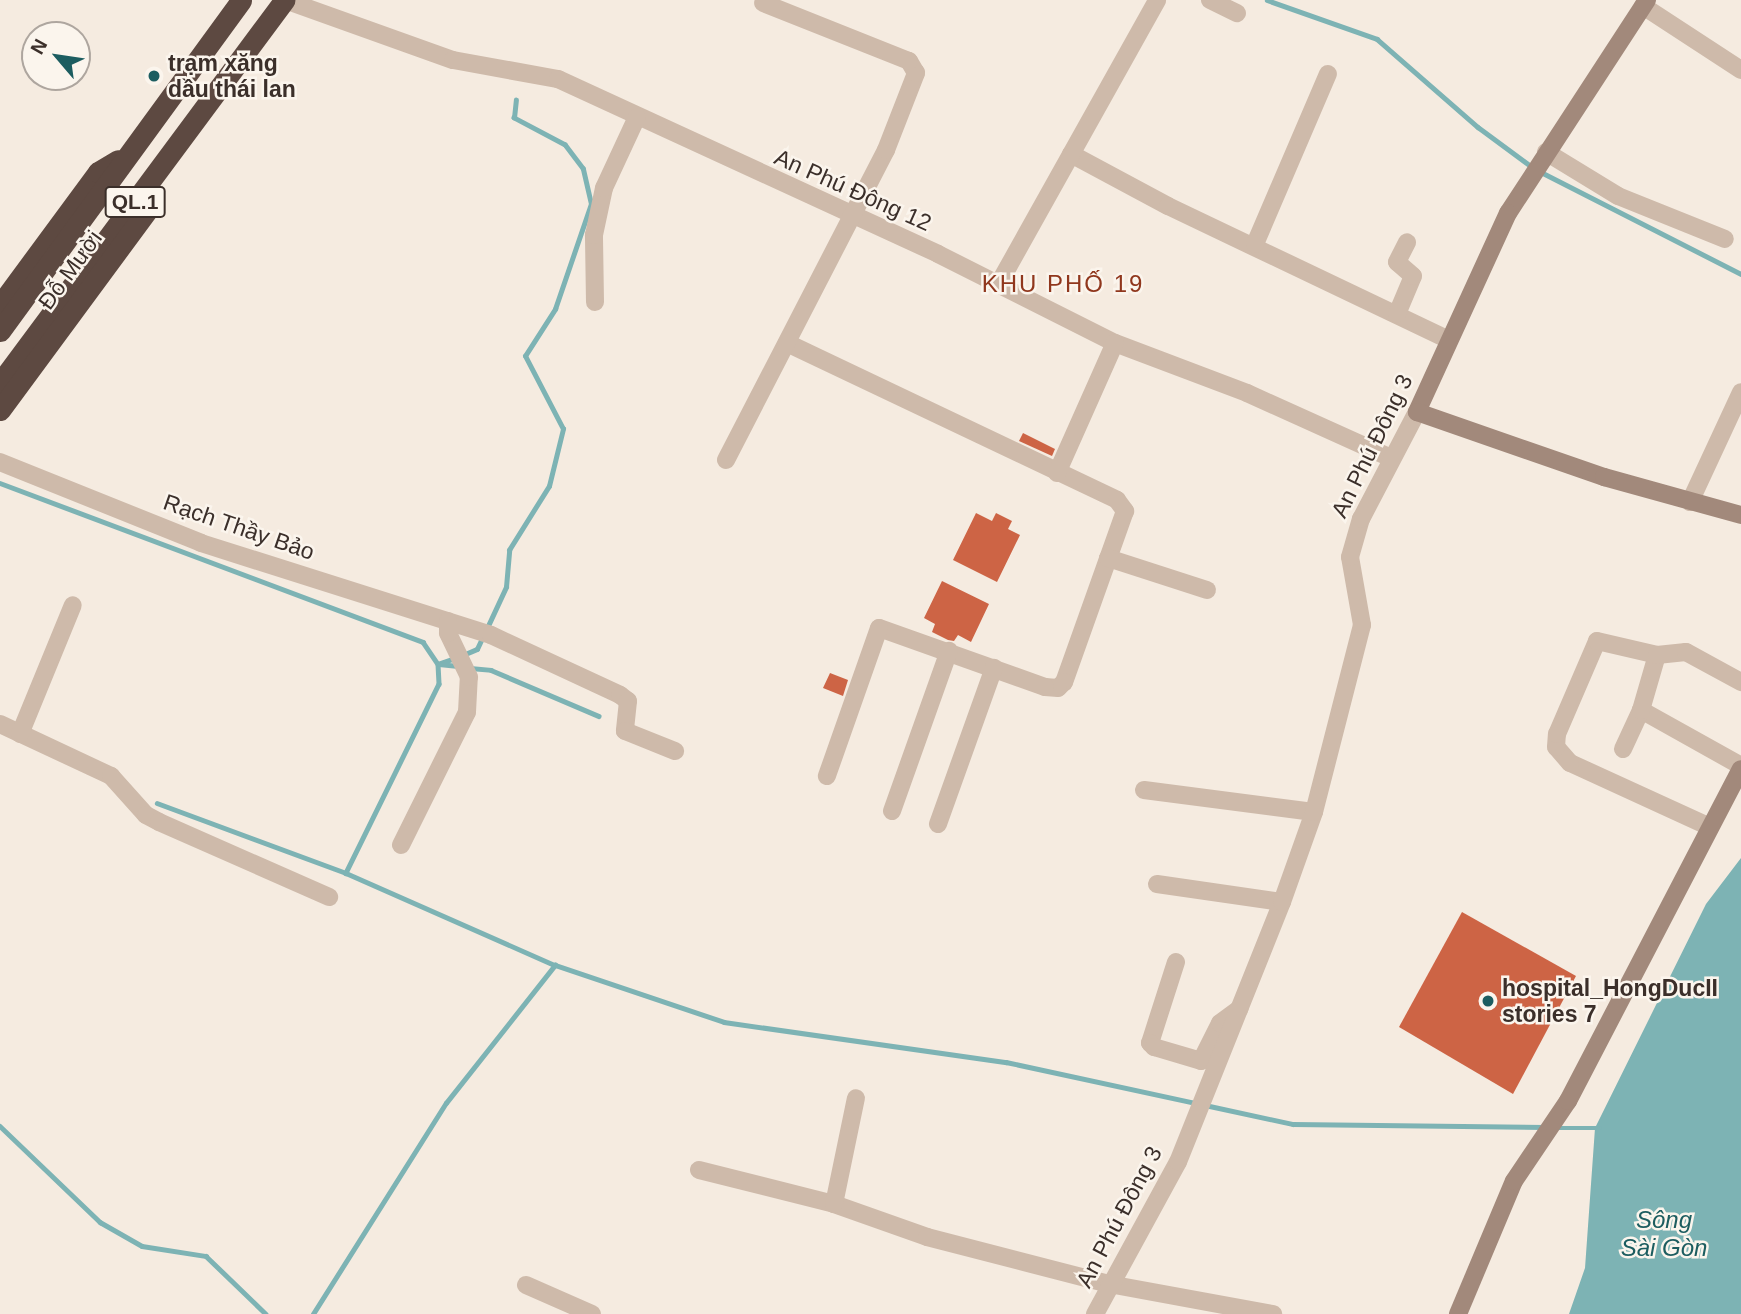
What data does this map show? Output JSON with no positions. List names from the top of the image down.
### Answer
{
  "streets": {
    "highway": ["QL.1", "Đỗ Mười"],
    "street": ["An Phú Đông 12", "An Phú Đông 3", "Rạch Thầy Bảo"]
  },
  "crossings": [
    ["An Phú Đông 12", "Đỗ Mười"],
    ["An Phú Đông 12", "An Phú Đông 3"]
  ],
  "districts": ["KHU PHỐ 19"],
  "water": ["Sông Sài Gòn"],
  "places": ["trạm xăng dầu thái lan", "hospital_HongDucII stories 7"],
  "north": "top left"
}
